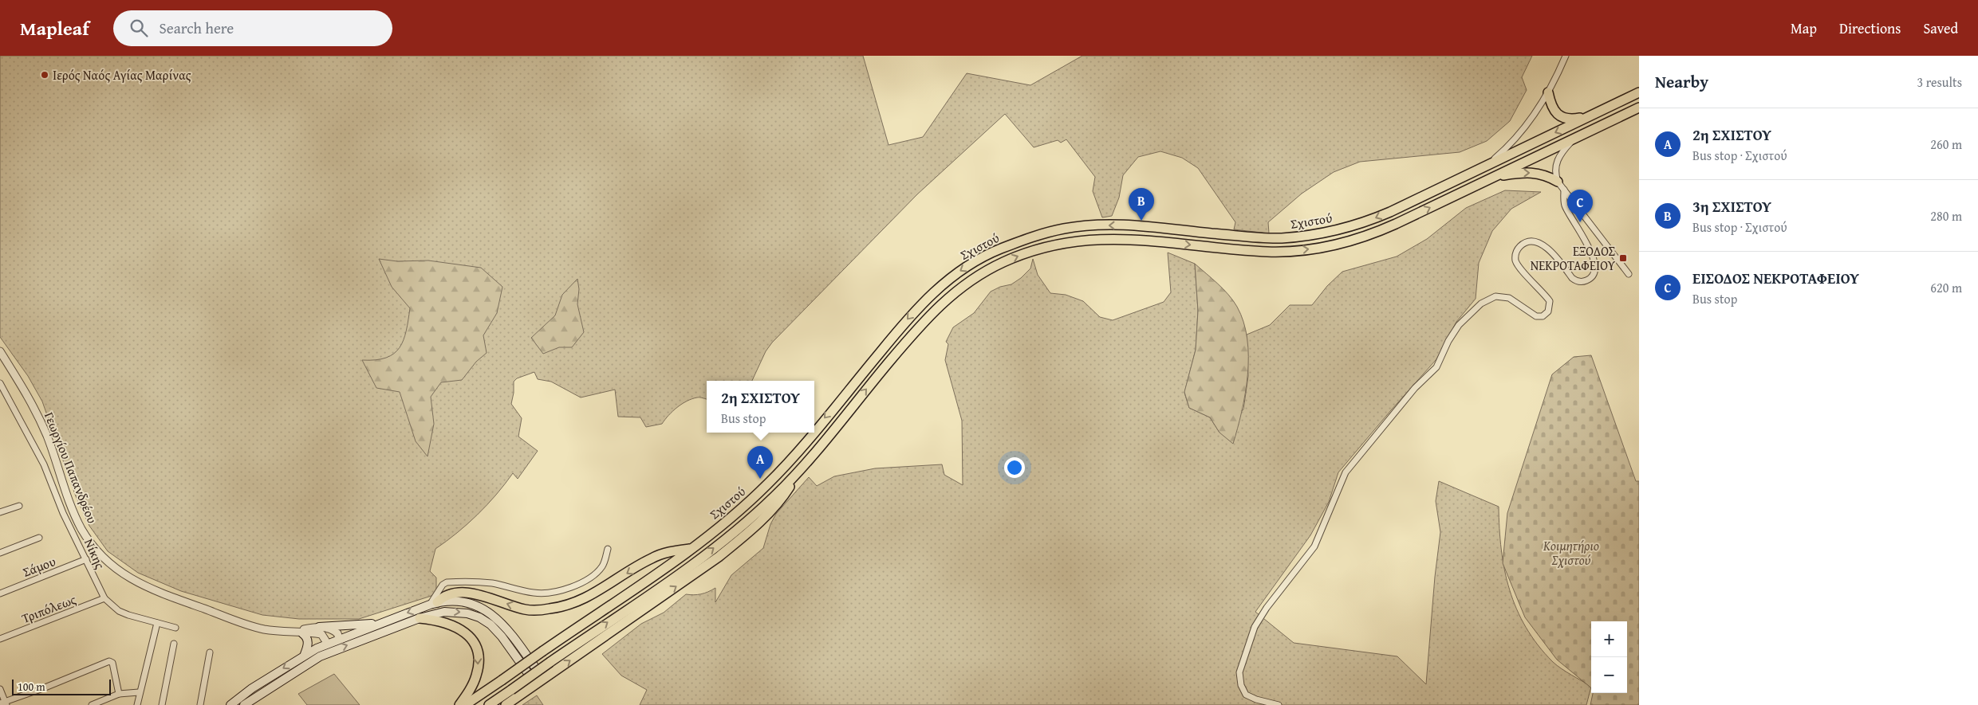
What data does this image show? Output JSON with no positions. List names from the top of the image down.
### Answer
{
  "streets": {
    "main road": ["Σχιστού"],
    "street": [
      "Γεωργίου Παπανδρέου",
      "Νίκης",
      "Σάμου",
      "Τριπόλεως"
    ]
  },
  "crossings": [
    ["Νίκης", "Σάμου"],
    ["Νίκης", "Τριπόλεως"]
  ],
  "parks": ["Κοιμητήριο Σχιστού"],
  "places": {
    "other": ["Ιερός Ναός Αγίας Μαρίνας"],
    "transit": ["ΕΞΟΔΟΣ ΝΕΚΡΟΤΑΦΕΙΟΥ"]
  },
  "scale_bar": "100 m",
  "page": {
    "header": "Mapleaf",
    "search": "Search here",
    "nav": ["Map", "Directions", "Saved"],
    "heading": ["Nearby", "3 results"],
    "list": [
      {
        "mark": "A",
        "name": "2η ΣΧΙΣΤΟΥ",
        "note": "Bus stop · Σχιστού",
        "value": "260 m"
      },
      {
        "mark": "B",
        "name": "3η ΣΧΙΣΤΟΥ",
        "note": "Bus stop · Σχιστού",
        "value": "280 m"
      },
      {
        "mark": "C",
        "name": "ΕΙΣΟΔΟΣ ΝΕΚΡΟΤΑΦΕΙΟΥ",
        "note": "Bus stop",
        "value": "620 m"
      }
    ],
    "pins": ["B", "C", "A"],
    "popup": ["2η ΣΧΙΣΤΟΥ", "Bus stop"],
    "map_buttons": ["+", "−"],
    "scale": "100 m"
  }
}
